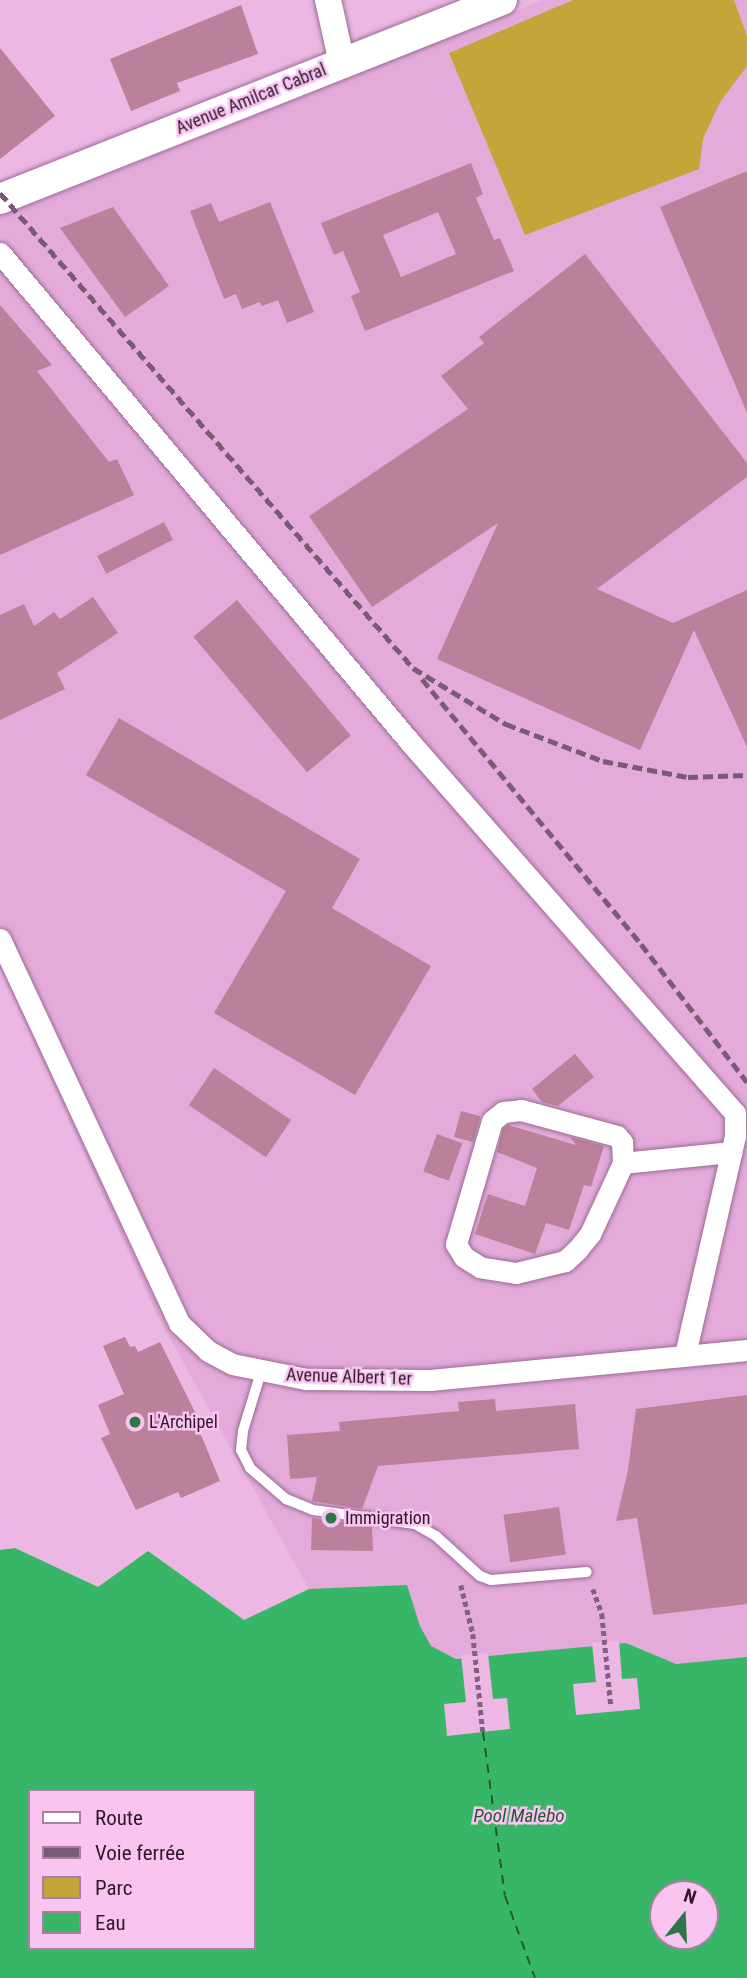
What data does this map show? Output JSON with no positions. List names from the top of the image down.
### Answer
{
  "streets": {
    "main road": ["Avenue Amilcar Cabral"],
    "street": ["Avenue Albert 1er"]
  },
  "water": ["Pool Malebo"],
  "places": ["L'Archipel", "Immigration"],
  "legend": [
    "Route",
    "Voie ferrée",
    "Parc",
    "Eau"
  ],
  "north": "top"
}
